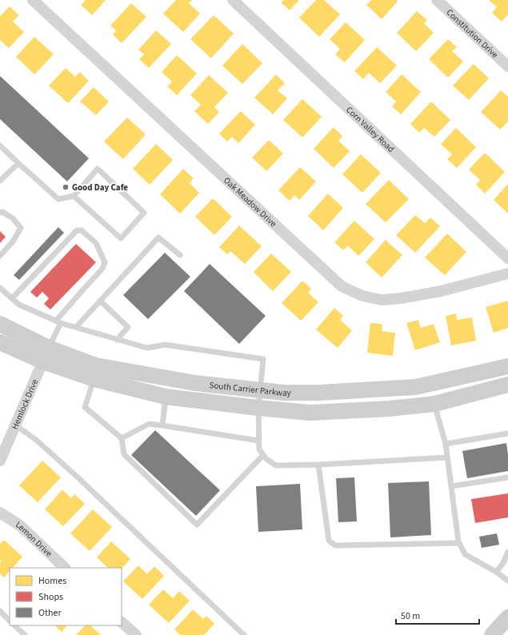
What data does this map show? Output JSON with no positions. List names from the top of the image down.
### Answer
{
  "streets": {
    "main road": ["South Carrier Parkway"],
    "street": [
      "Constitution Drive",
      "Corn Valley Road",
      "Oak Meadow Drive",
      "Hemlock Drive",
      "Lemon Drive"
    ]
  },
  "crossings": [
    ["South Carrier Parkway", "Hemlock Drive"]
  ],
  "places": ["Good Day Cafe"],
  "legend": ["Homes", "Shops", "Other"],
  "scale_bar": "50 m"
}
